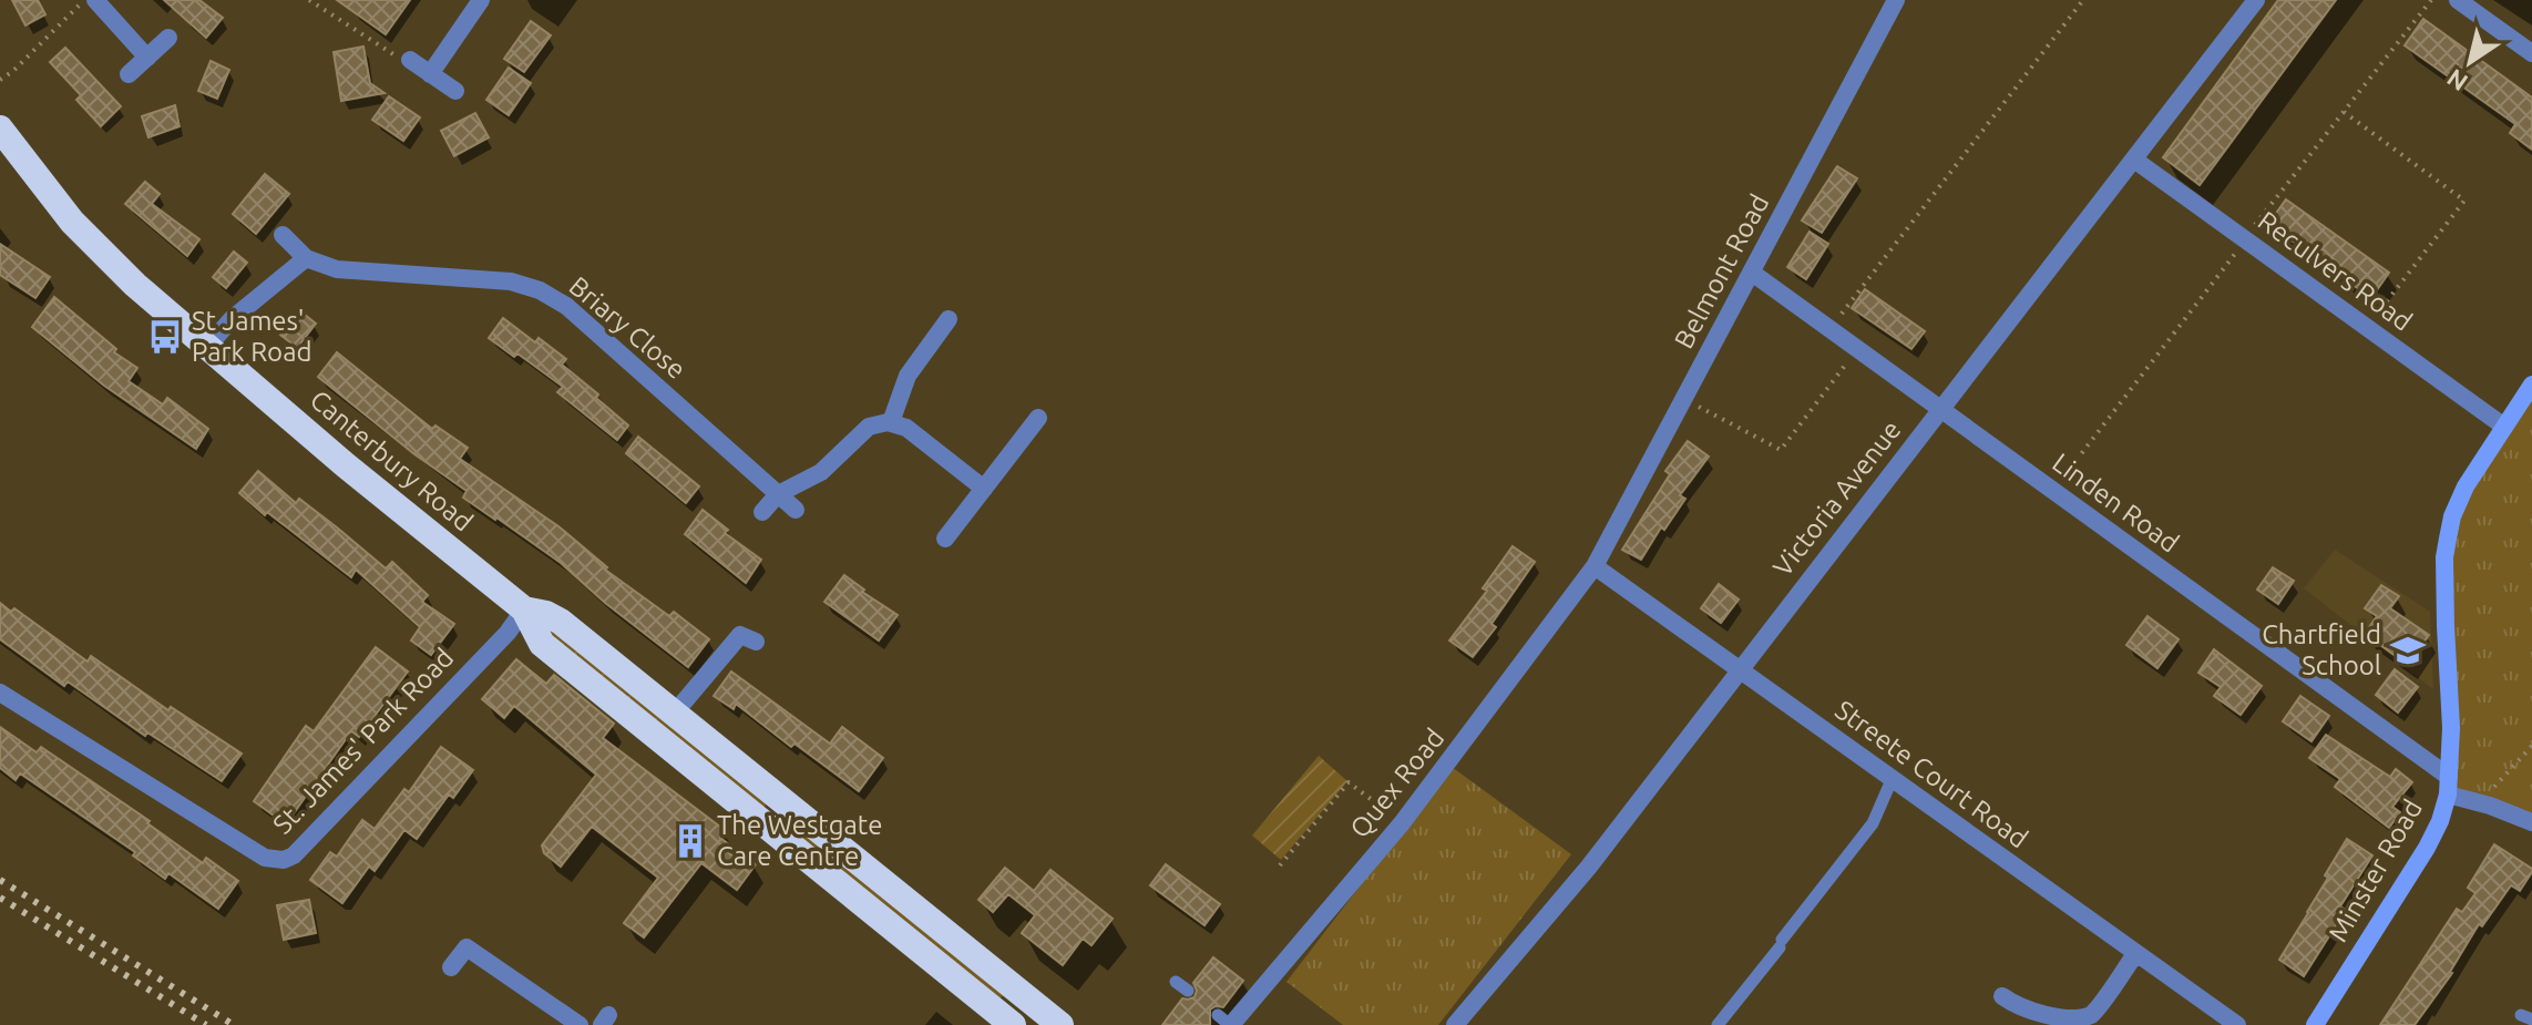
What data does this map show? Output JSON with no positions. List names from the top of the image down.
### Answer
{
  "streets": {
    "highway": ["Canterbury Road"],
    "street": [
      "Belmont Road",
      "Reculvers Road",
      "Briary Close",
      "Victoria Avenue",
      "Linden Road",
      "St. James' Park Road",
      "Streete Court Road",
      "Quex Road",
      "Minster Road"
    ]
  },
  "crossings": [
    ["Belmont Road", "Linden Road"],
    ["Belmont Road", "Streete Court Road"],
    ["Belmont Road", "Quex Road"],
    ["Reculvers Road", "Victoria Avenue"],
    ["Reculvers Road", "Minster Road"],
    ["Canterbury Road", "St. James' Park Road"],
    ["Victoria Avenue", "Linden Road"],
    ["Victoria Avenue", "Streete Court Road"],
    ["Linden Road", "Minster Road"],
    ["Streete Court Road", "Quex Road"]
  ],
  "places": {
    "bus stop": ["St James' Park Road"],
    "school or university": ["Chartfield School"],
    "building": ["The Westgate Care Centre"]
  },
  "north": "bottom left"
}
